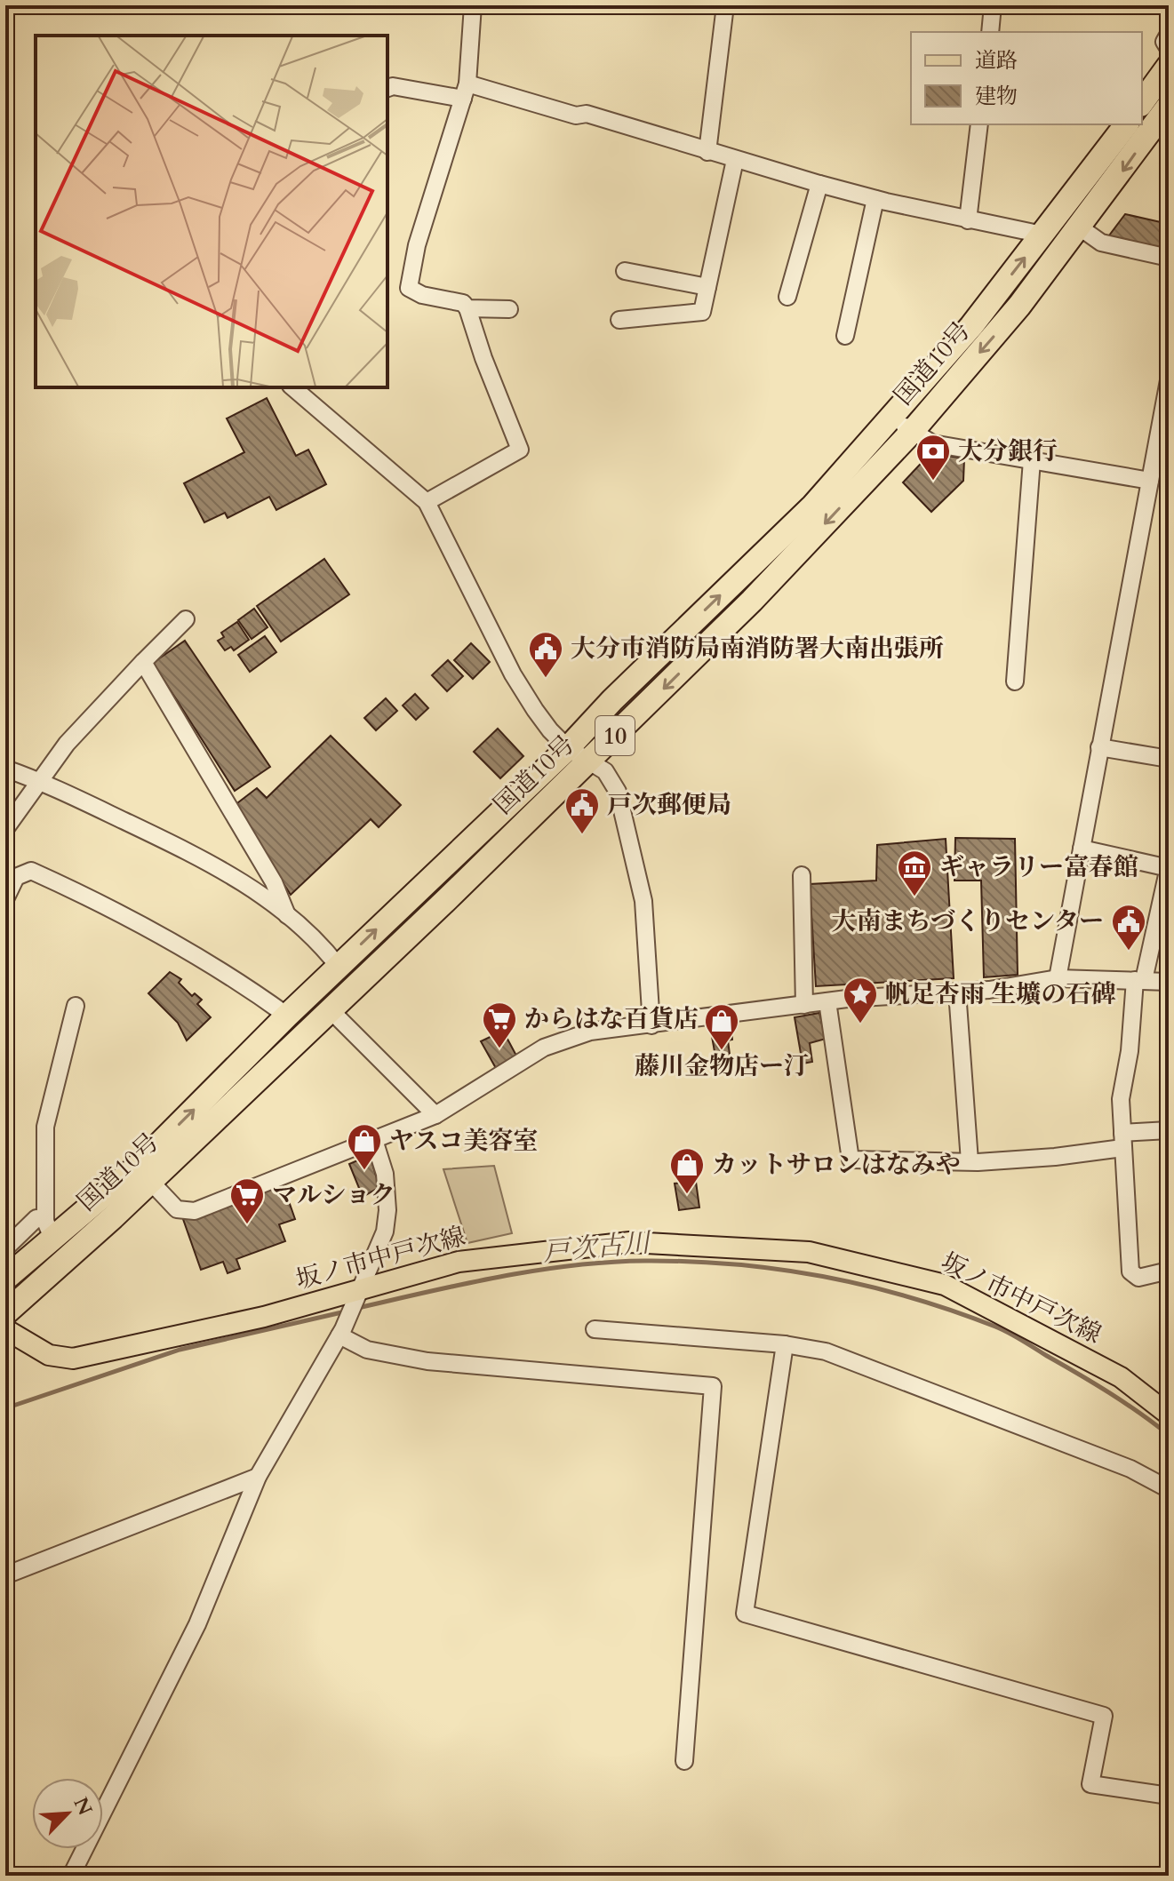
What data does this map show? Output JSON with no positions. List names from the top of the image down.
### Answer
{
  "streets": {
    "highway": ["国道10号", "10"],
    "main road": ["坂ノ市中戸次線"]
  },
  "water": ["戸次古川"],
  "places": {
    "bank": ["大分銀行"],
    "public building": ["大分市消防局南消防署大南出張所", "戸次郵便局", "大南まちづくりセンター"],
    "museum": ["ギャラリー富春館"],
    "place": ["帆足杏雨 生壙の石碑"],
    "supermarket": ["からはな百貨店", "マルショク"],
    "shop": ["藤川金物店ー汀", "ヤスコ美容室", "カットサロンはなみや"]
  },
  "legend": ["道路", "建物"],
  "north": "top right"
}
